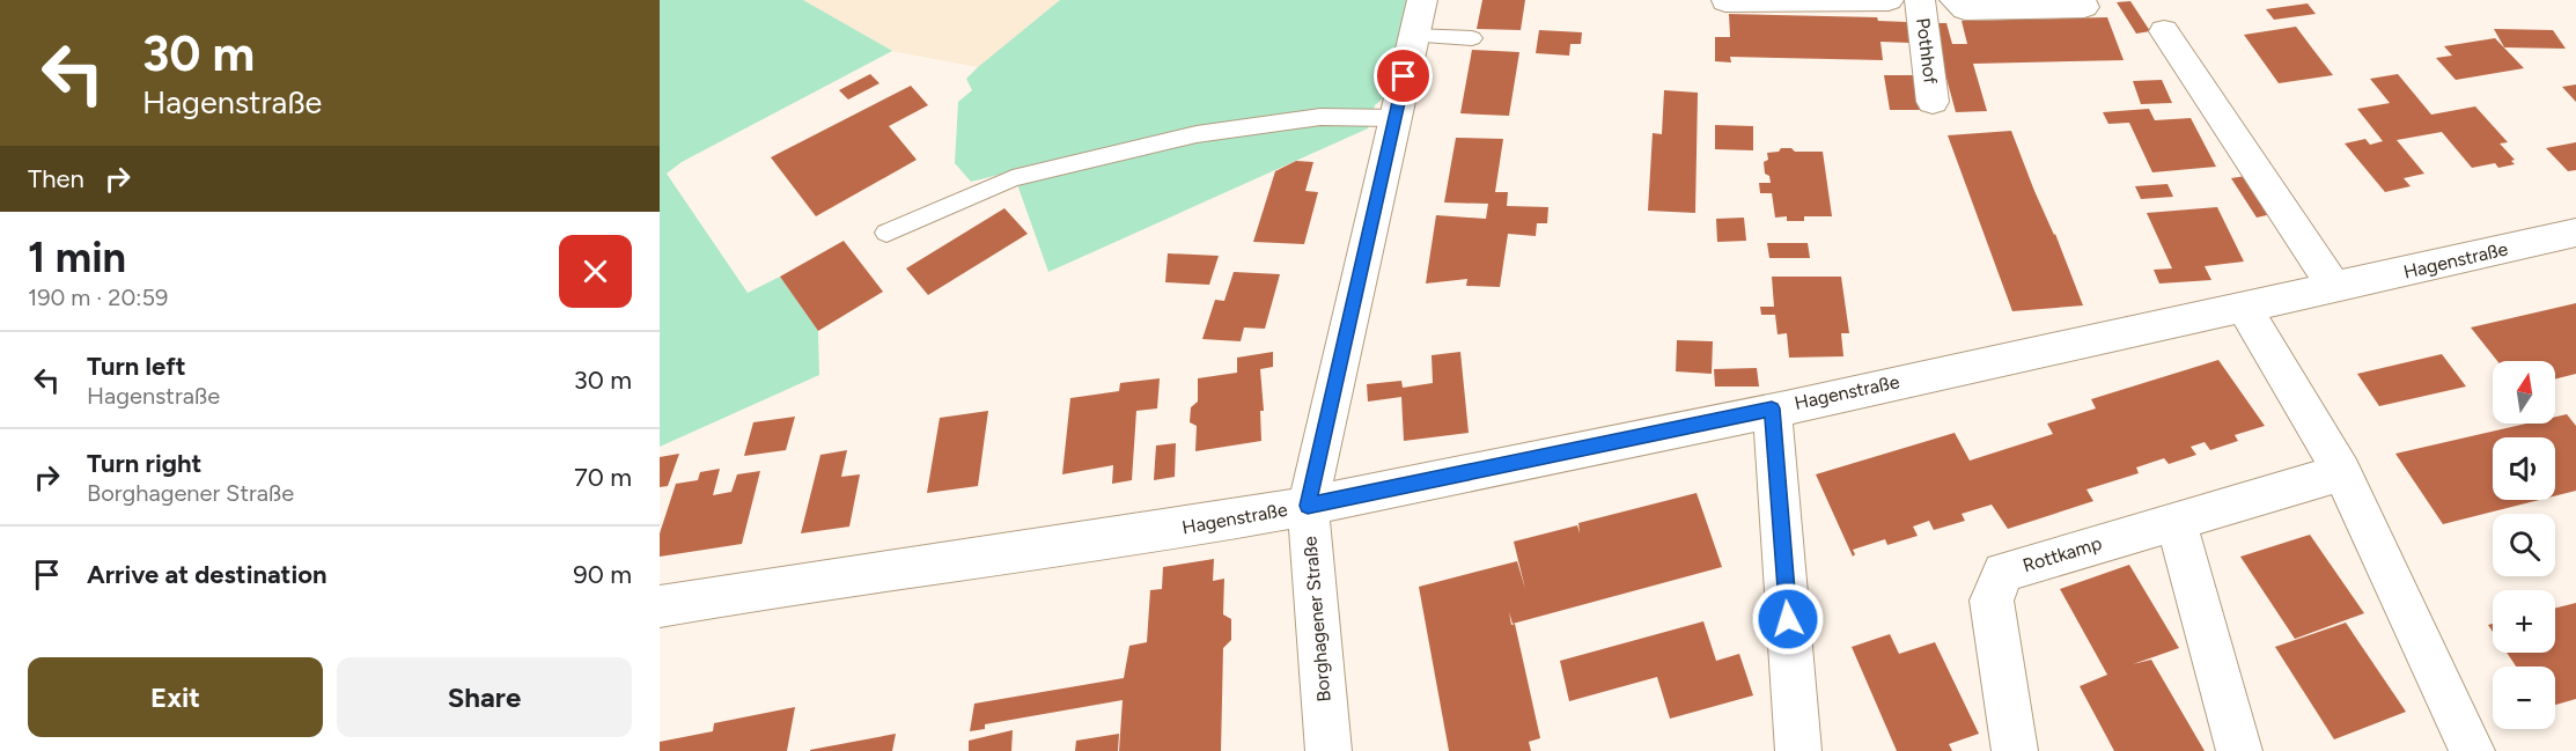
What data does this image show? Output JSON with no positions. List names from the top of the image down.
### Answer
{
  "streets": {
    "street": [
      "Pothhof",
      "Hagenstraße",
      "Rottkamp",
      "Borghagener Straße"
    ]
  },
  "crossings": [
    ["Hagenstraße", "Borghagener Straße"]
  ],
  "north": "top",
  "page": {
    "turn": ["30 m", "Hagenstraße"],
    "then": "Then",
    "heading": ["1 min", "190 m · 20:59"],
    "list": [
      {
        "name": "Turn left",
        "note": "Hagenstraße",
        "value": "30 m"
      },
      {
        "name": "Turn right",
        "note": "Borghagener Straße",
        "value": "70 m"
      },
      {
        "name": "Arrive at destination",
        "value": "90 m"
      }
    ],
    "map_buttons": ["+", "−"],
    "buttons": ["Exit", "Share"]
  }
}
